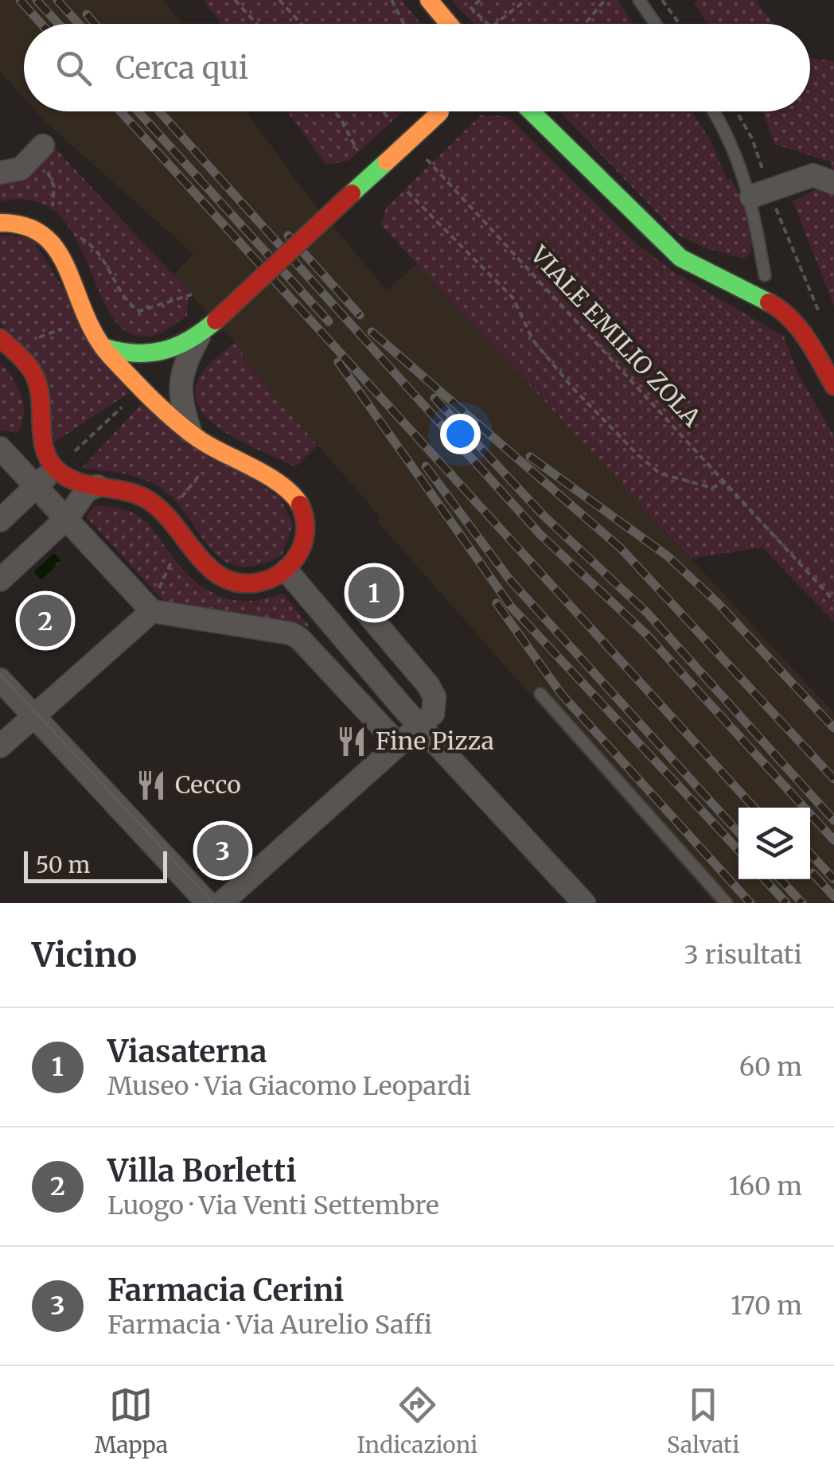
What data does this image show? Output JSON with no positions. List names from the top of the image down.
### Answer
{
  "streets": {
    "path": ["VIALE EMILIO ZOLA"]
  },
  "places": {
    "restaurant": ["Fine Pizza", "Cecco"]
  },
  "scale_bar": "50 m",
  "page": {
    "search": "Cerca qui",
    "pins": ["1", "2", "3"],
    "scale": "50 m",
    "heading": ["Vicino", "3 risultati"],
    "list": [
      {
        "mark": "1",
        "name": "Viasaterna",
        "note": "Museo · Via Giacomo Leopardi",
        "value": "60 m"
      },
      {
        "mark": "2",
        "name": "Villa Borletti",
        "note": "Luogo · Via Venti Settembre",
        "value": "160 m"
      },
      {
        "mark": "3",
        "name": "Farmacia Cerini",
        "note": "Farmacia · Via Aurelio Saffi",
        "value": "170 m"
      }
    ],
    "nav": ["Mappa", "Indicazioni", "Salvati"]
  }
}
